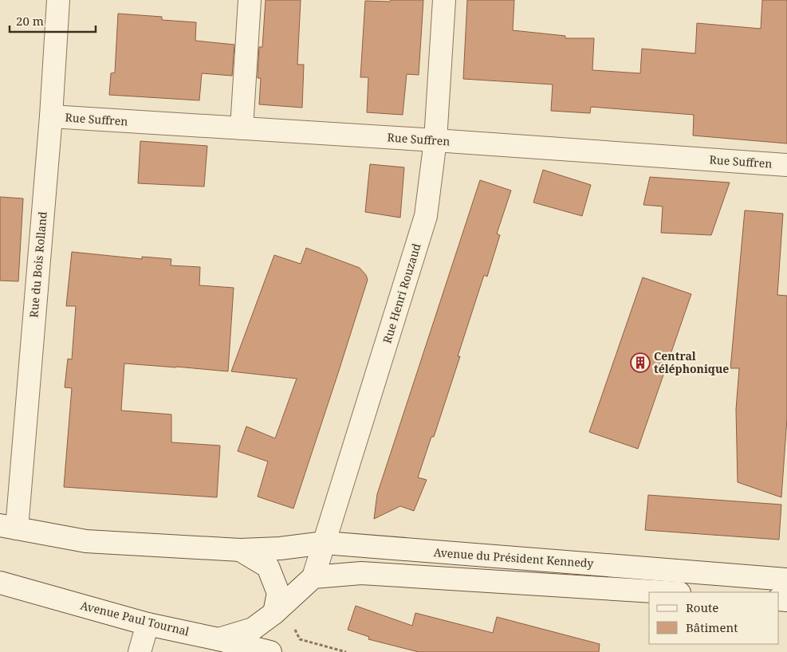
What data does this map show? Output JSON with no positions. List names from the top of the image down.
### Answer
{
  "streets": {
    "street": [
      "Rue Suffren",
      "Rue du Bois Rolland",
      "Rue Henri Rouzaud",
      "Avenue du Président Kennedy",
      "Avenue Paul Tournal"
    ]
  },
  "crossings": [
    ["Rue Suffren", "Rue du Bois Rolland"],
    ["Rue Suffren", "Rue Henri Rouzaud"],
    ["Rue du Bois Rolland", "Avenue du Président Kennedy"],
    ["Rue Henri Rouzaud", "Avenue du Président Kennedy"]
  ],
  "places": {
    "building": ["Central téléphonique"]
  },
  "legend": ["Route", "Bâtiment"],
  "scale_bar": "20 m"
}
